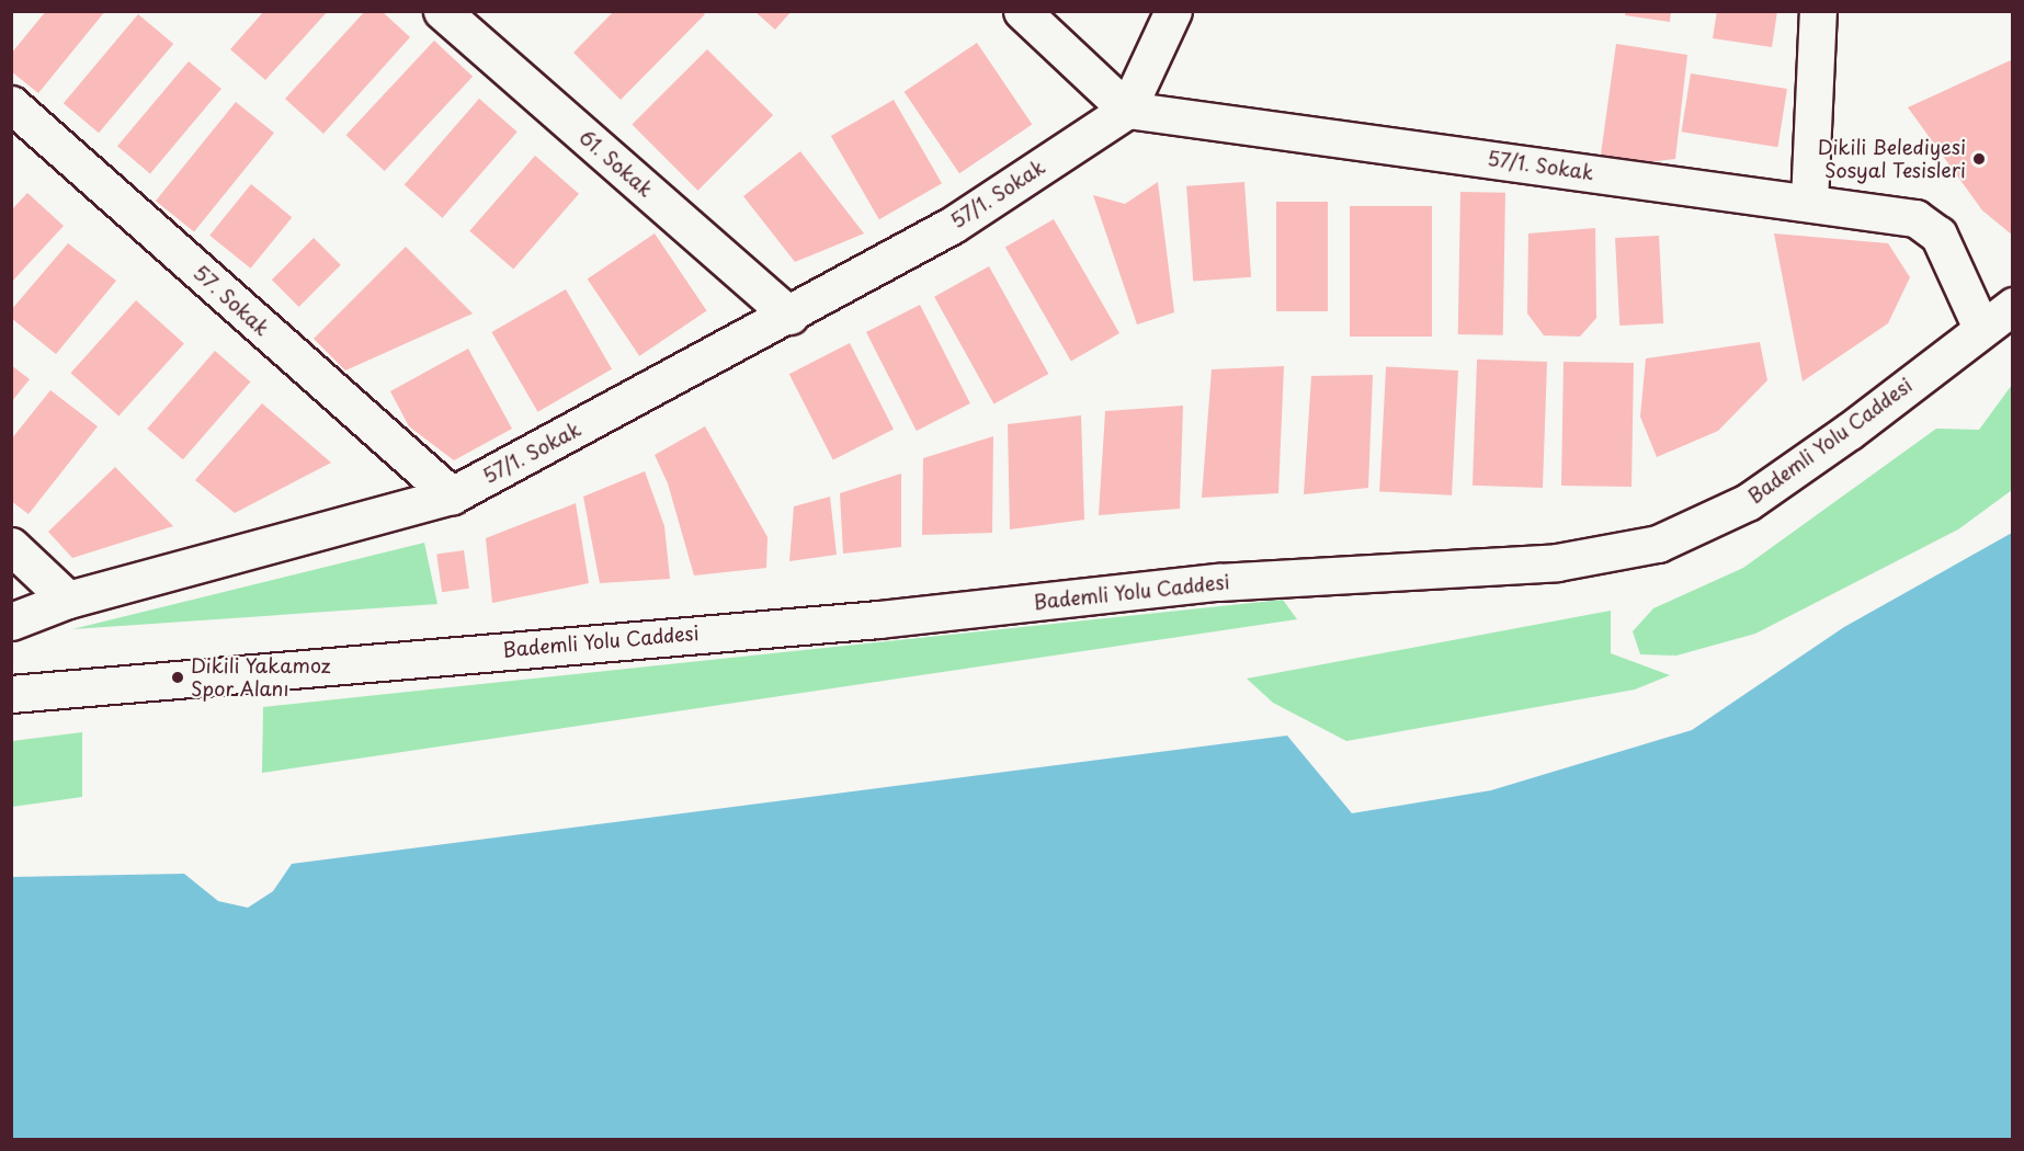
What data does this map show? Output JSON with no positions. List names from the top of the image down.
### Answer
{
  "streets": {
    "street": [
      "61. Sokak",
      "57/1. Sokak",
      "57. Sokak",
      "Bademli Yolu Caddesi"
    ]
  },
  "crossings": [
    ["61. Sokak", "57/1. Sokak"],
    ["57/1. Sokak", "57. Sokak"],
    ["57/1. Sokak", "Bademli Yolu Caddesi"]
  ],
  "places": ["Dikili Belediyesi Sosyal Tesisleri", "Dikili Yakamoz Spor Alanı"]
}
